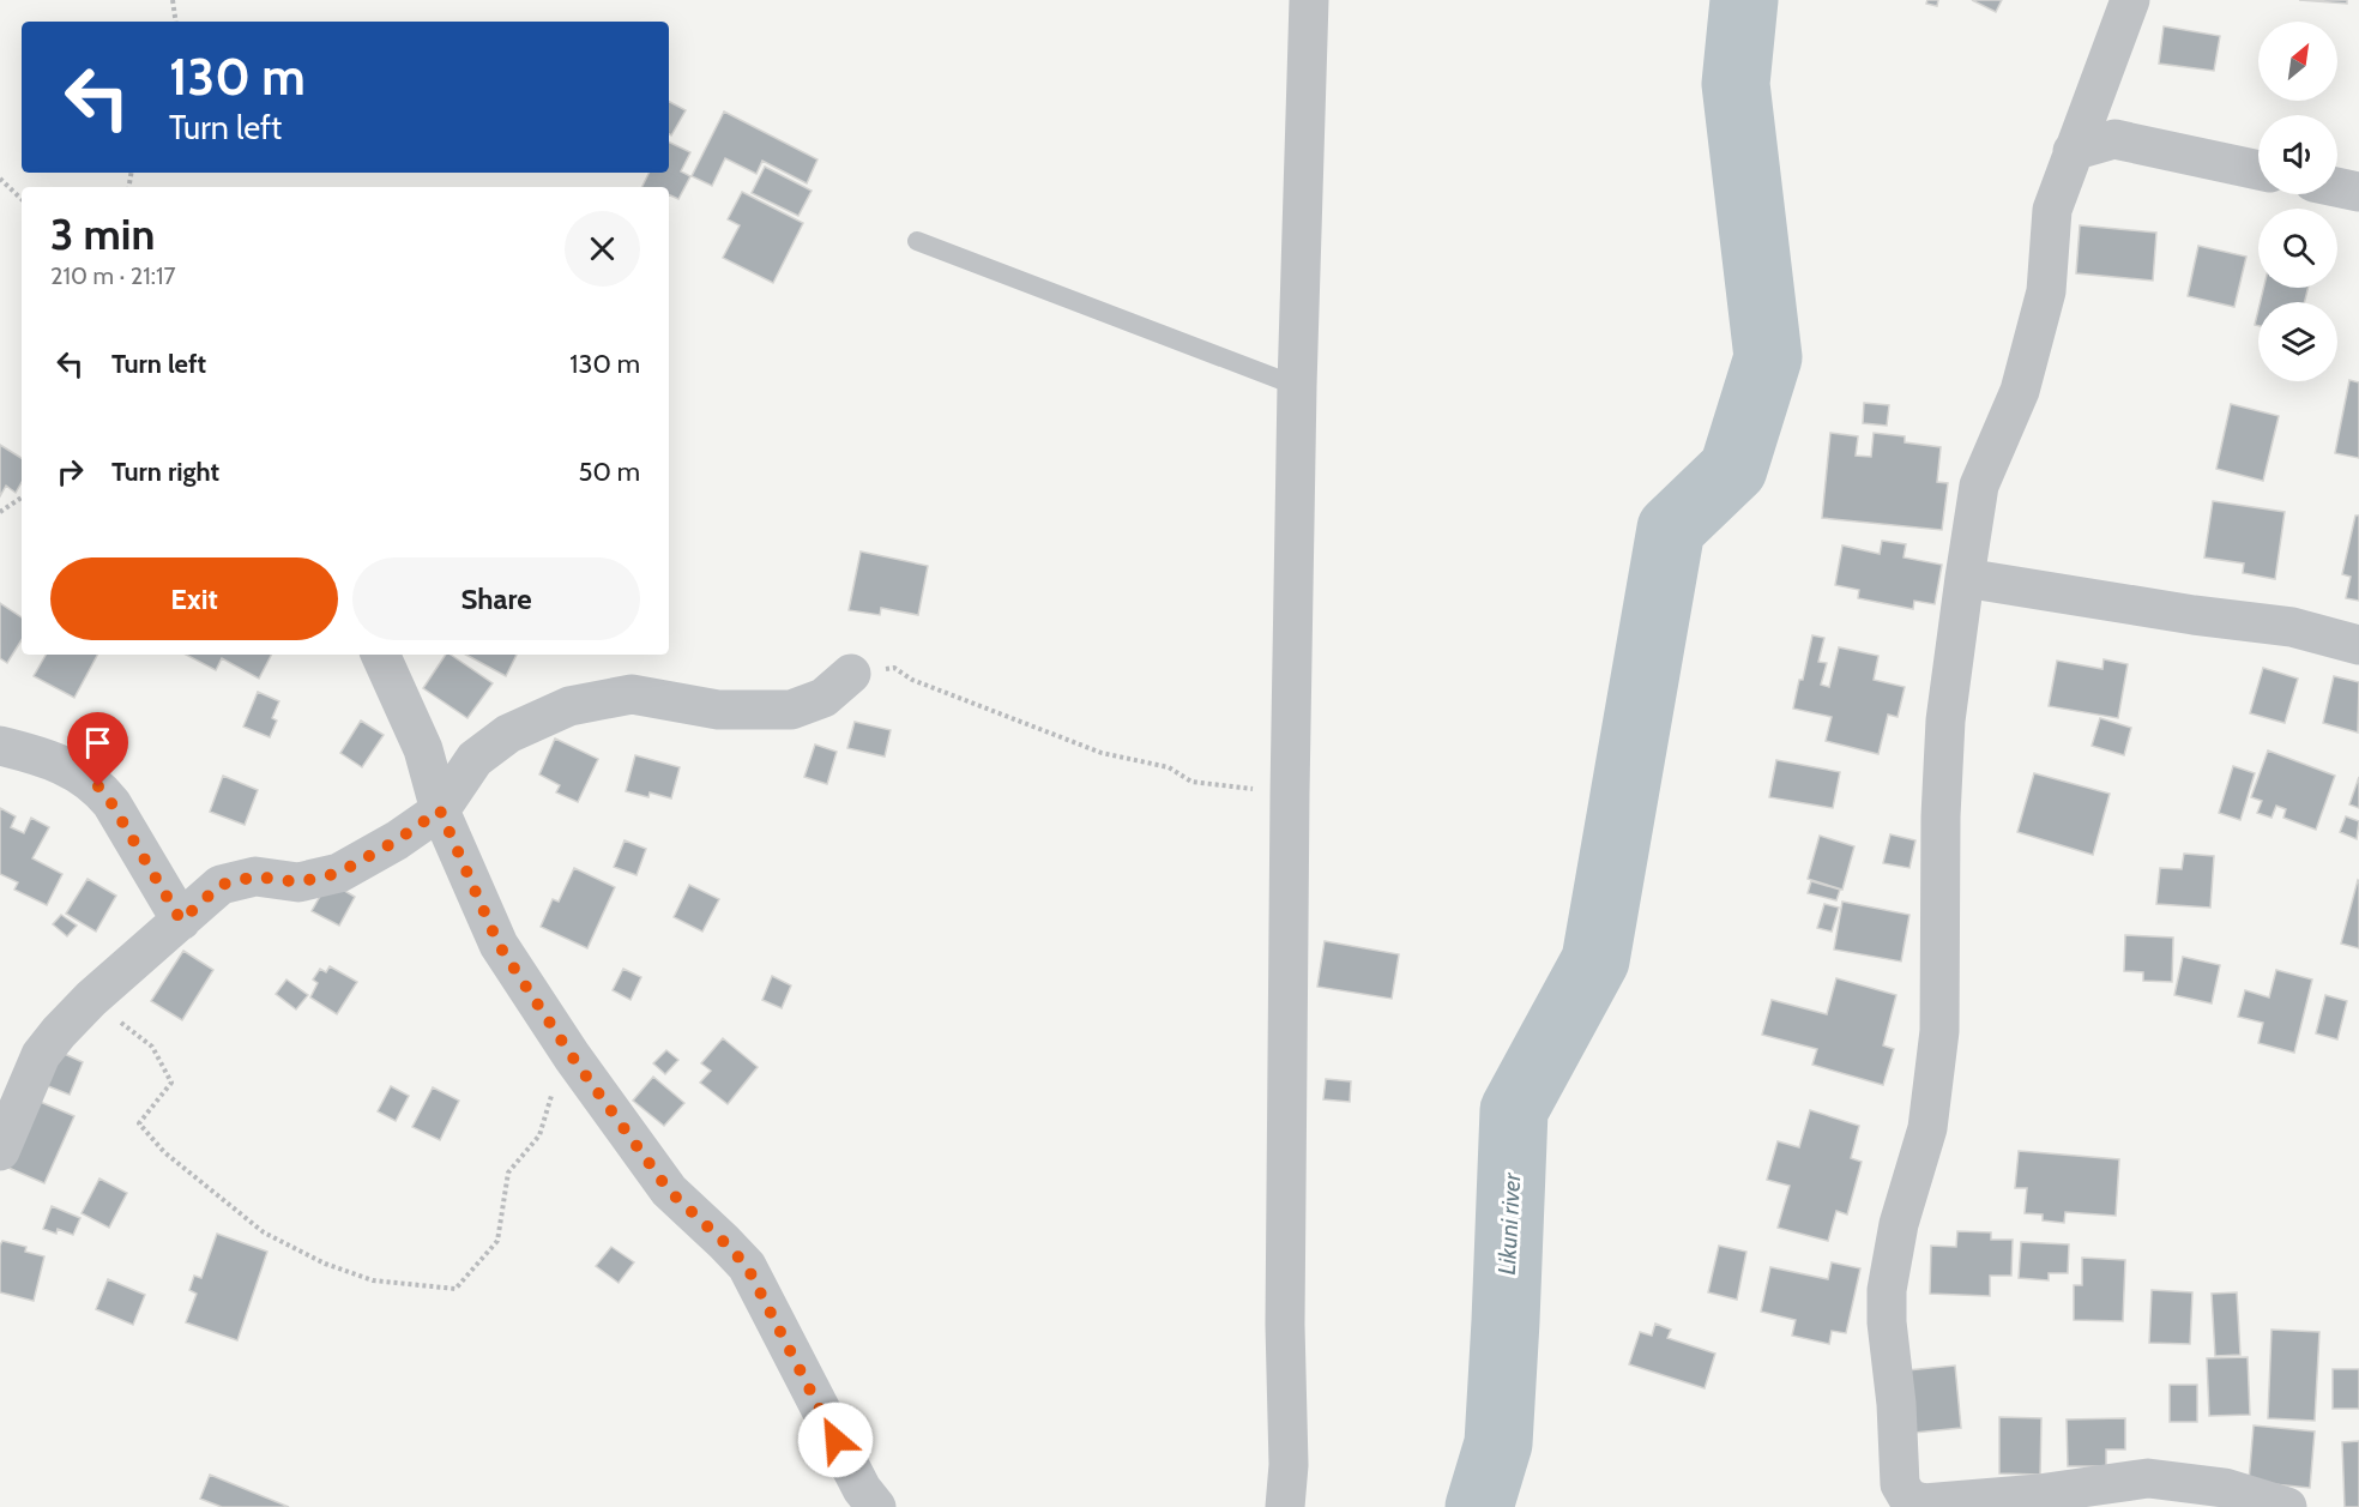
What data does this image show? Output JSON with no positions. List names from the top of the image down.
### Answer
{
  "water": ["Likuni river"],
  "north": "top right",
  "page": {
    "turn": ["130 m", "Turn left"],
    "heading": ["3 min", "210 m · 21:17"],
    "list": [
      {
        "name": "Turn left",
        "value": "130 m"
      },
      {
        "name": "Turn right",
        "value": "50 m"
      }
    ],
    "buttons": ["Exit", "Share"]
  }
}
